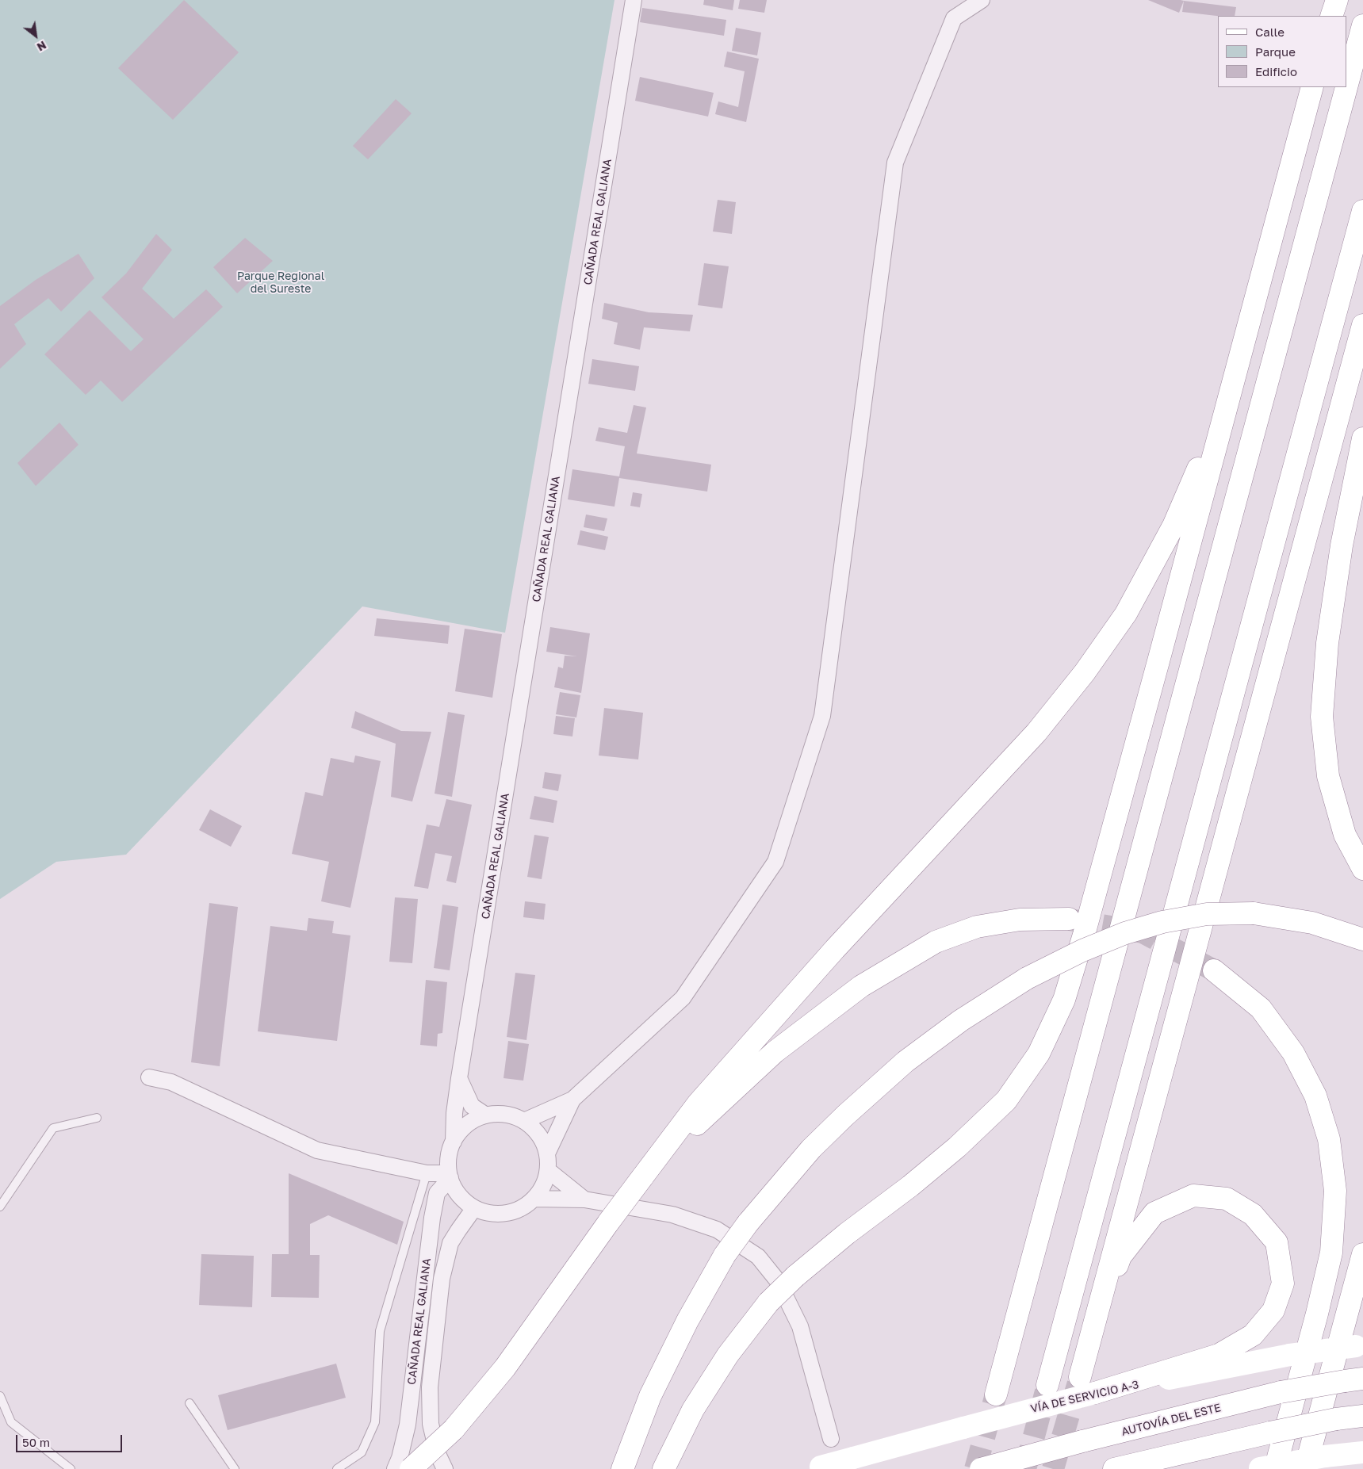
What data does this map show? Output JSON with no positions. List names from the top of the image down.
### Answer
{
  "streets": {
    "main road": ["VÍA DE SERVICIO A-3", "AUTOVÍA DEL ESTE"],
    "street": ["CAÑADA REAL GALIANA"]
  },
  "parks": ["Parque Regional del Sureste"],
  "legend": ["Calle", "Parque", "Edificio"],
  "scale_bar": "50 m",
  "north": "bottom right"
}
